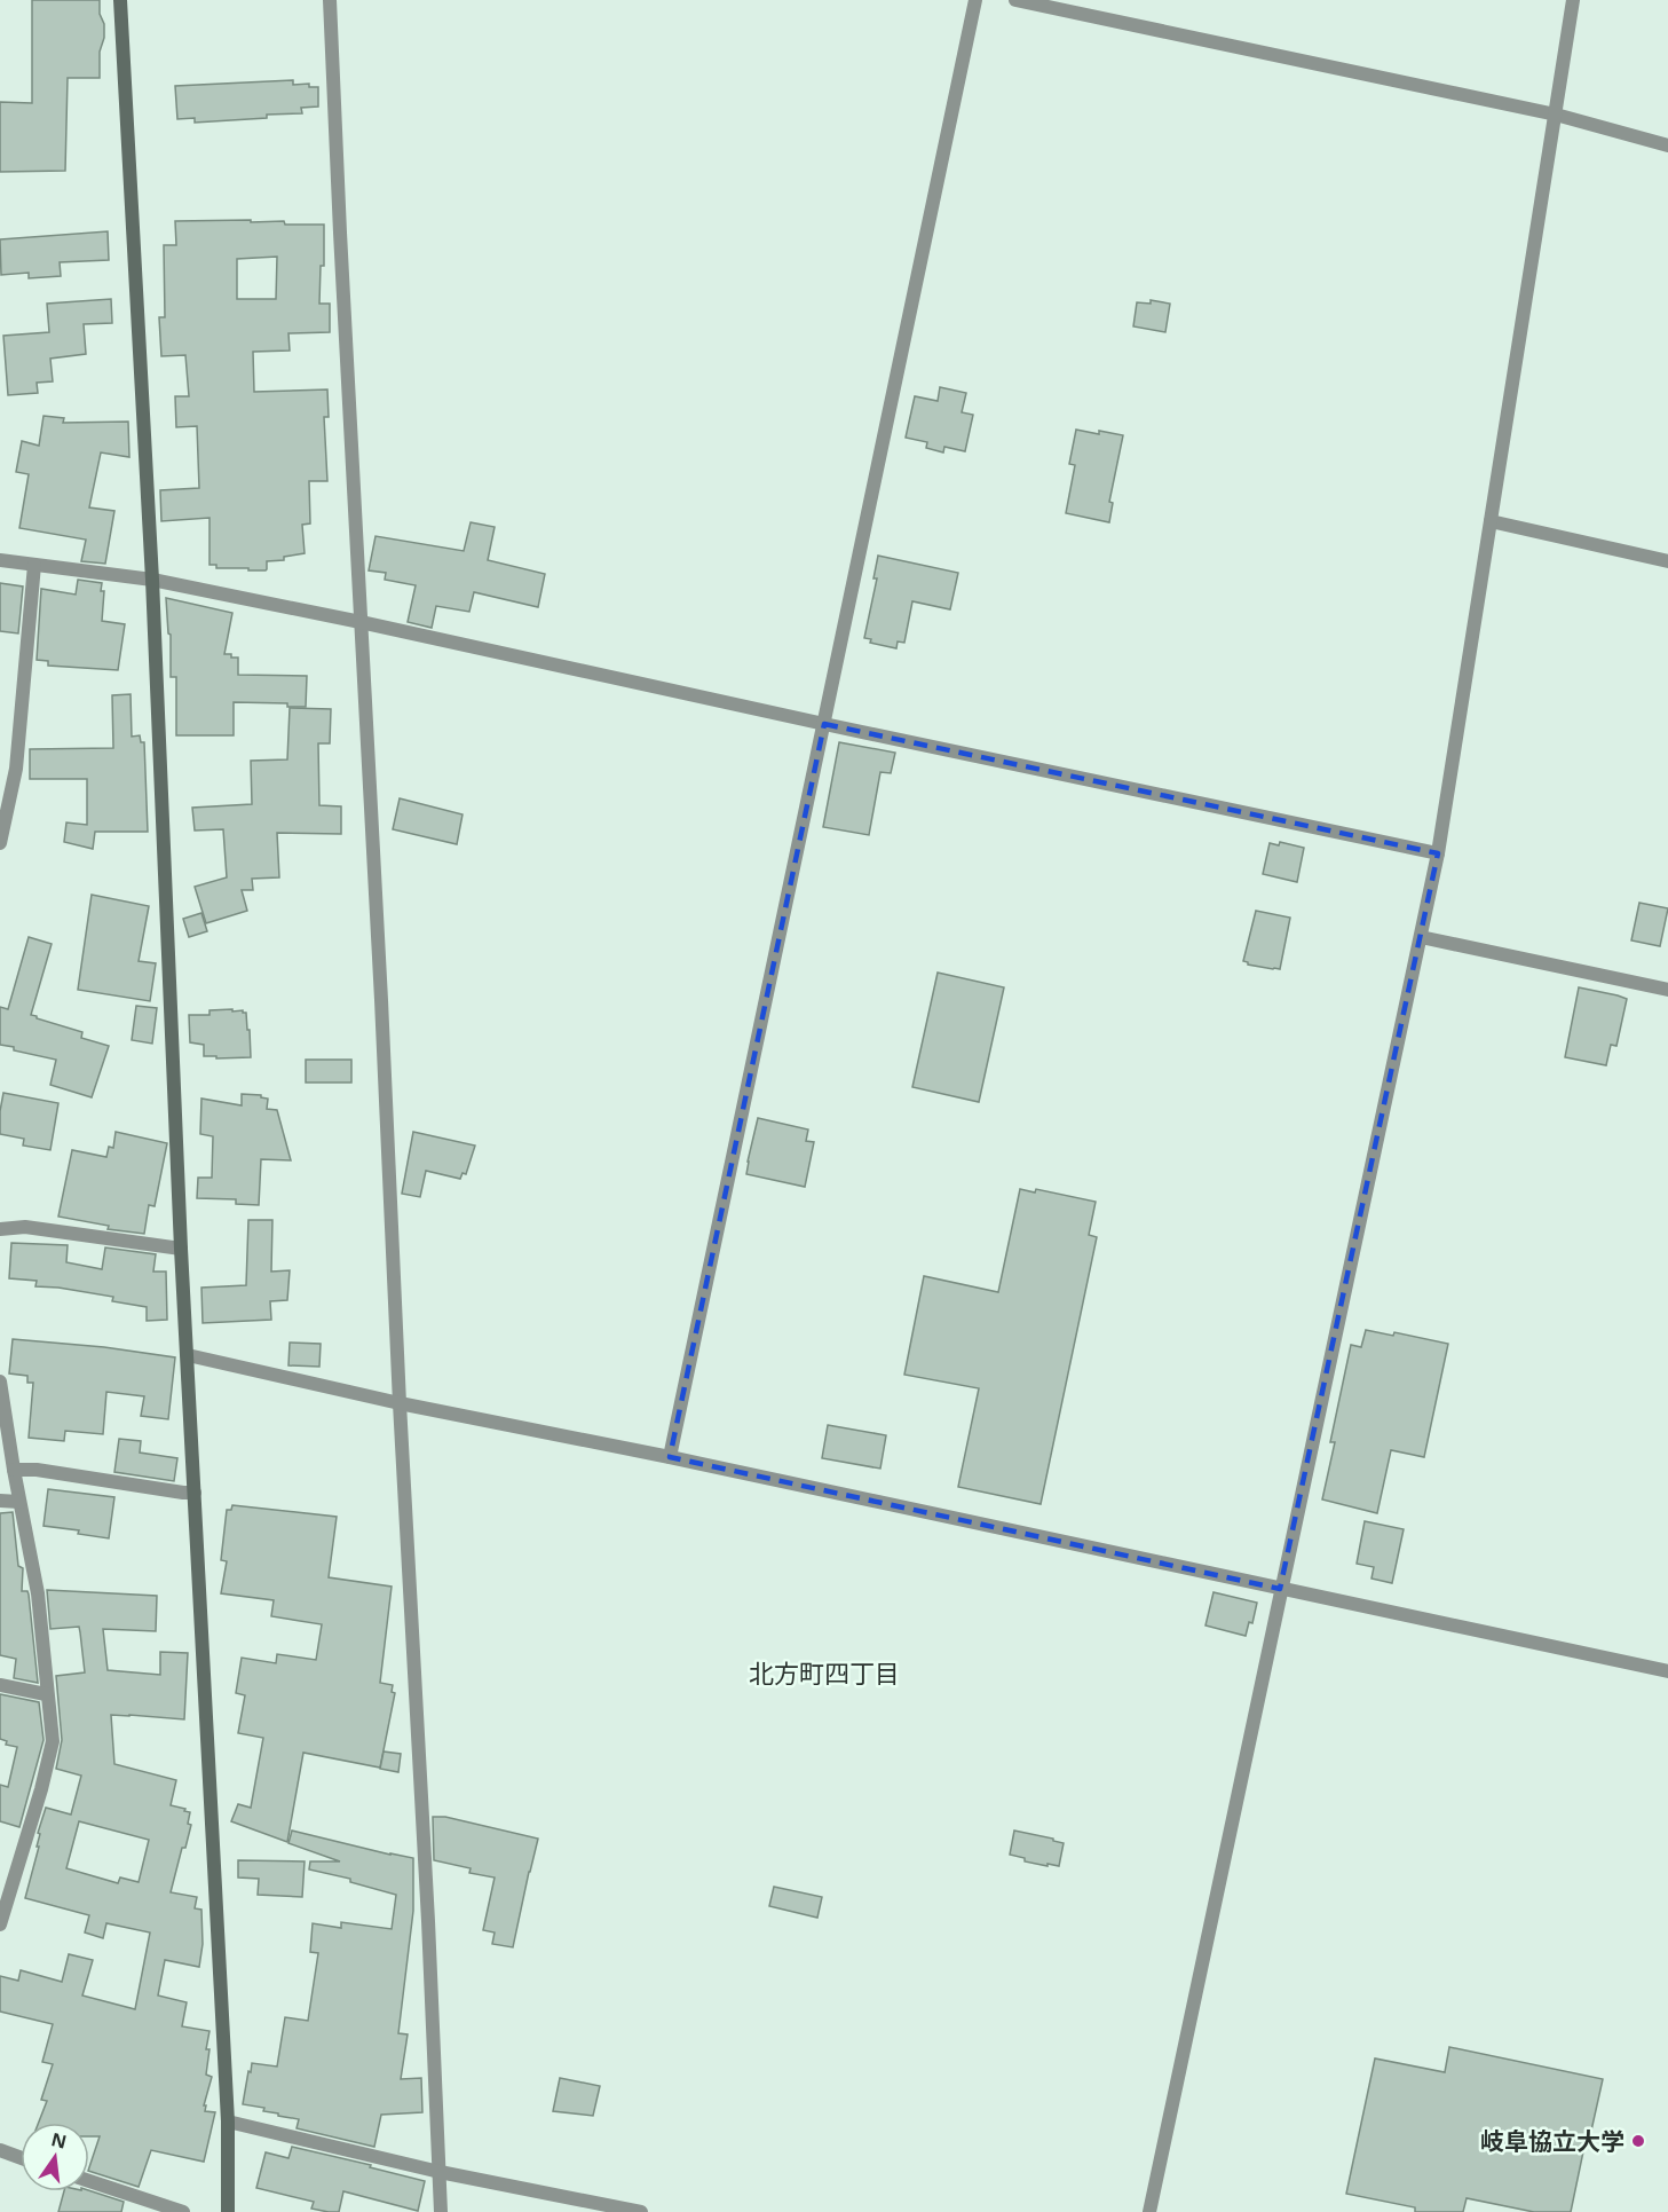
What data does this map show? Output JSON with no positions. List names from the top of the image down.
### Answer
{
  "districts": ["北方町四丁目"],
  "places": ["岐阜協立大学"],
  "north": "top"
}
